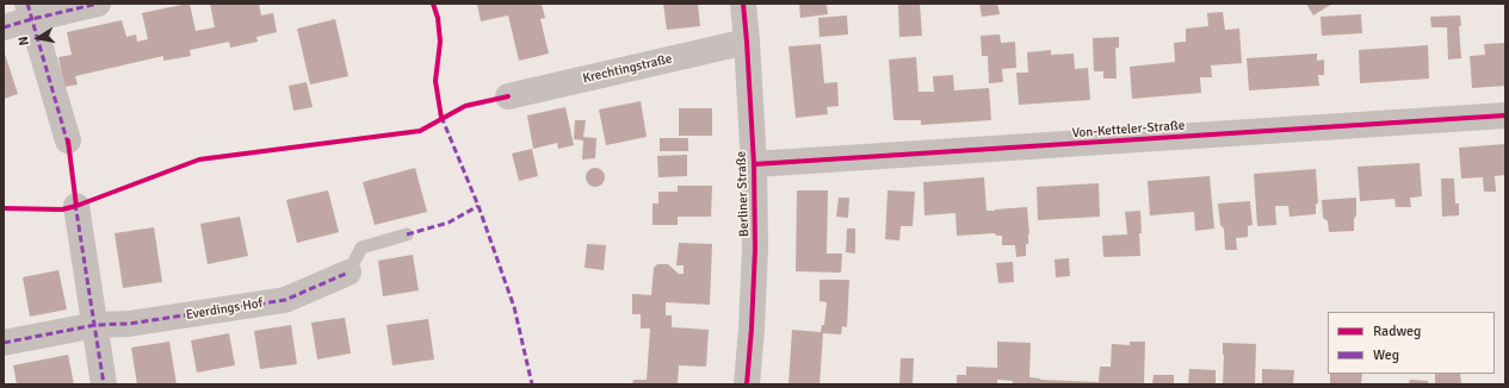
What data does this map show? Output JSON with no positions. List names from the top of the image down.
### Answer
{
  "streets": {
    "street": [
      "Krechtingstraße",
      "Von-Ketteler-Straße",
      "Berliner Straße",
      "Everdings Hof"
    ]
  },
  "crossings": [
    ["Krechtingstraße", "Berliner Straße"],
    ["Von-Ketteler-Straße", "Berliner Straße"]
  ],
  "legend": ["Radweg", "Weg"],
  "north": "left"
}
